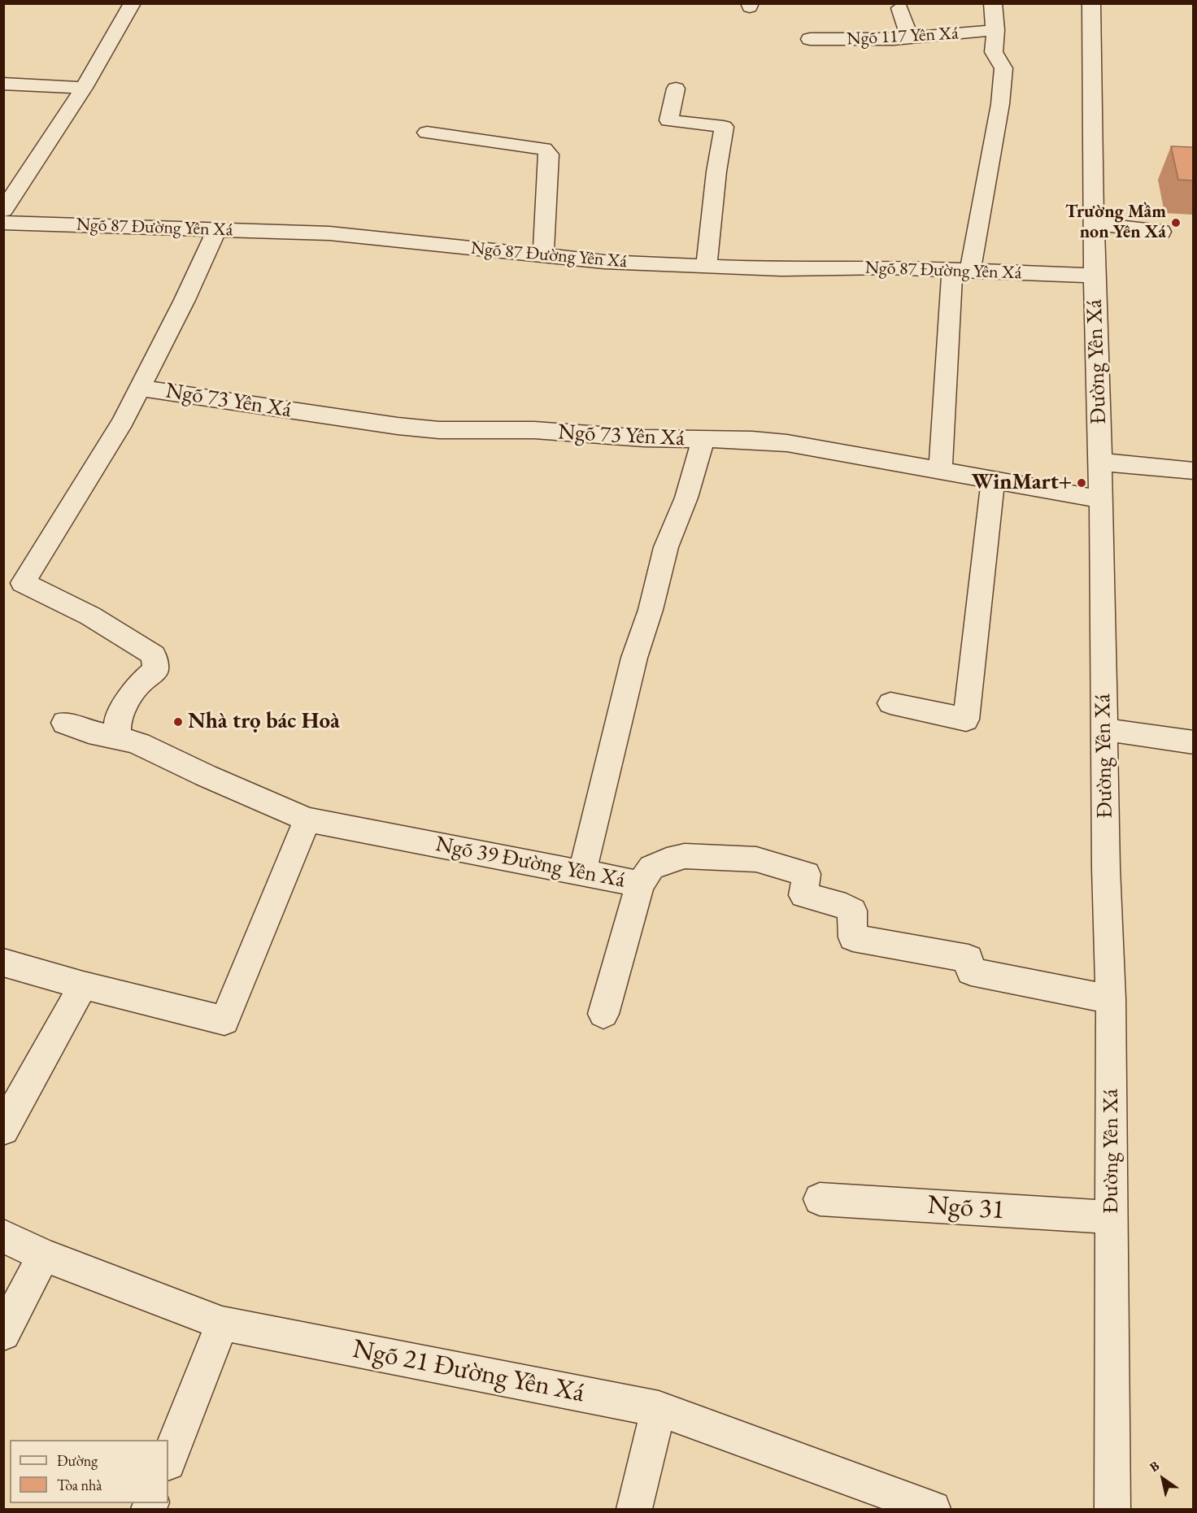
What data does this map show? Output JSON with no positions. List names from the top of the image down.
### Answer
{
  "streets": {
    "street": [
      "Ngõ 117 Yên Xá",
      "Ngõ 87 Đường Yên Xá",
      "Đường Yên Xá",
      "Ngõ 73 Yên Xá",
      "Ngõ 39 Đường Yên Xá",
      "Ngõ 31",
      "Ngõ 21 Đường Yên Xá"
    ]
  },
  "crossings": [
    ["Ngõ 87 Đường Yên Xá", "Đường Yên Xá"],
    ["Đường Yên Xá", "Ngõ 73 Yên Xá"],
    ["Đường Yên Xá", "Ngõ 39 Đường Yên Xá"],
    ["Đường Yên Xá", "Ngõ 31"]
  ],
  "places": ["Trường Mầm non Yên Xá", "WinMart+", "Nhà trọ bác Hoà"],
  "legend": ["Đường", "Tòa nhà"],
  "north": "top left"
}
